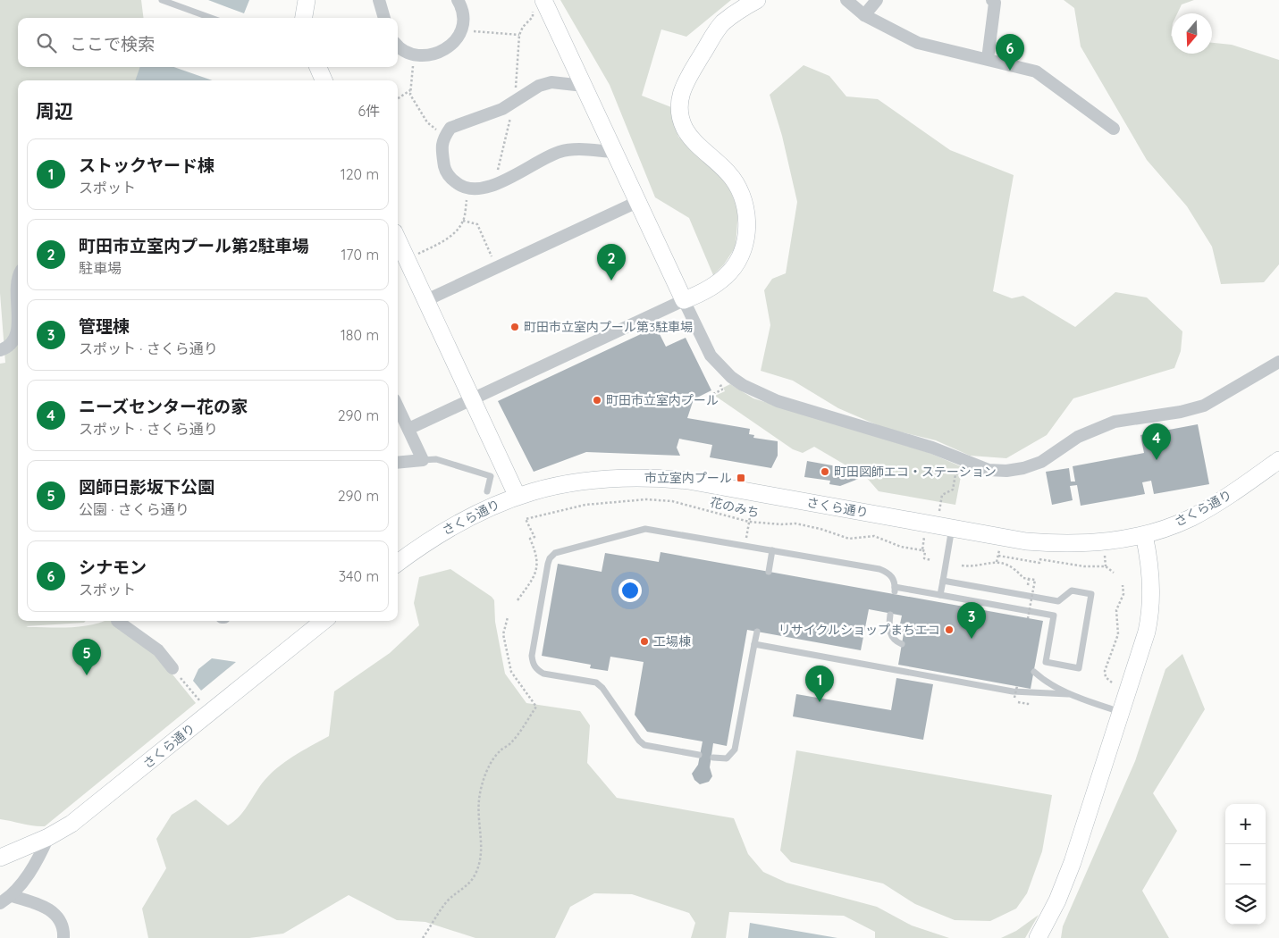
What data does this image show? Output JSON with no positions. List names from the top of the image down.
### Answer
{
  "streets": {
    "street": ["さくら通り"],
    "path": ["花のみち"]
  },
  "places": {
    "other": [
      "町田市立室内プール第3駐車場",
      "町田市立室内プール",
      "町田図師エコ・ステーション",
      "リサイクルショップまちエコ",
      "工場棟"
    ],
    "transit": ["市立室内プール"]
  },
  "north": "bottom",
  "page": {
    "search": "ここで検索",
    "pins": [
      "6",
      "2",
      "4",
      "3",
      "5",
      "1"
    ],
    "heading": ["周辺", "6件"],
    "list": [
      {
        "mark": "1",
        "name": "ストックヤード棟",
        "note": "スポット",
        "value": "120 m"
      },
      {
        "mark": "2",
        "name": "町田市立室内プール第2駐車場",
        "note": "駐車場",
        "value": "170 m"
      },
      {
        "mark": "3",
        "name": "管理棟",
        "note": "スポット · さくら通り",
        "value": "180 m"
      },
      {
        "mark": "4",
        "name": "ニーズセンター花の家",
        "note": "スポット · さくら通り",
        "value": "290 m"
      },
      {
        "mark": "5",
        "name": "図師日影坂下公園",
        "note": "公園 · さくら通り",
        "value": "290 m"
      },
      {
        "mark": "6",
        "name": "シナモン",
        "note": "スポット",
        "value": "340 m"
      }
    ],
    "map_buttons": ["+", "−"]
  }
}
